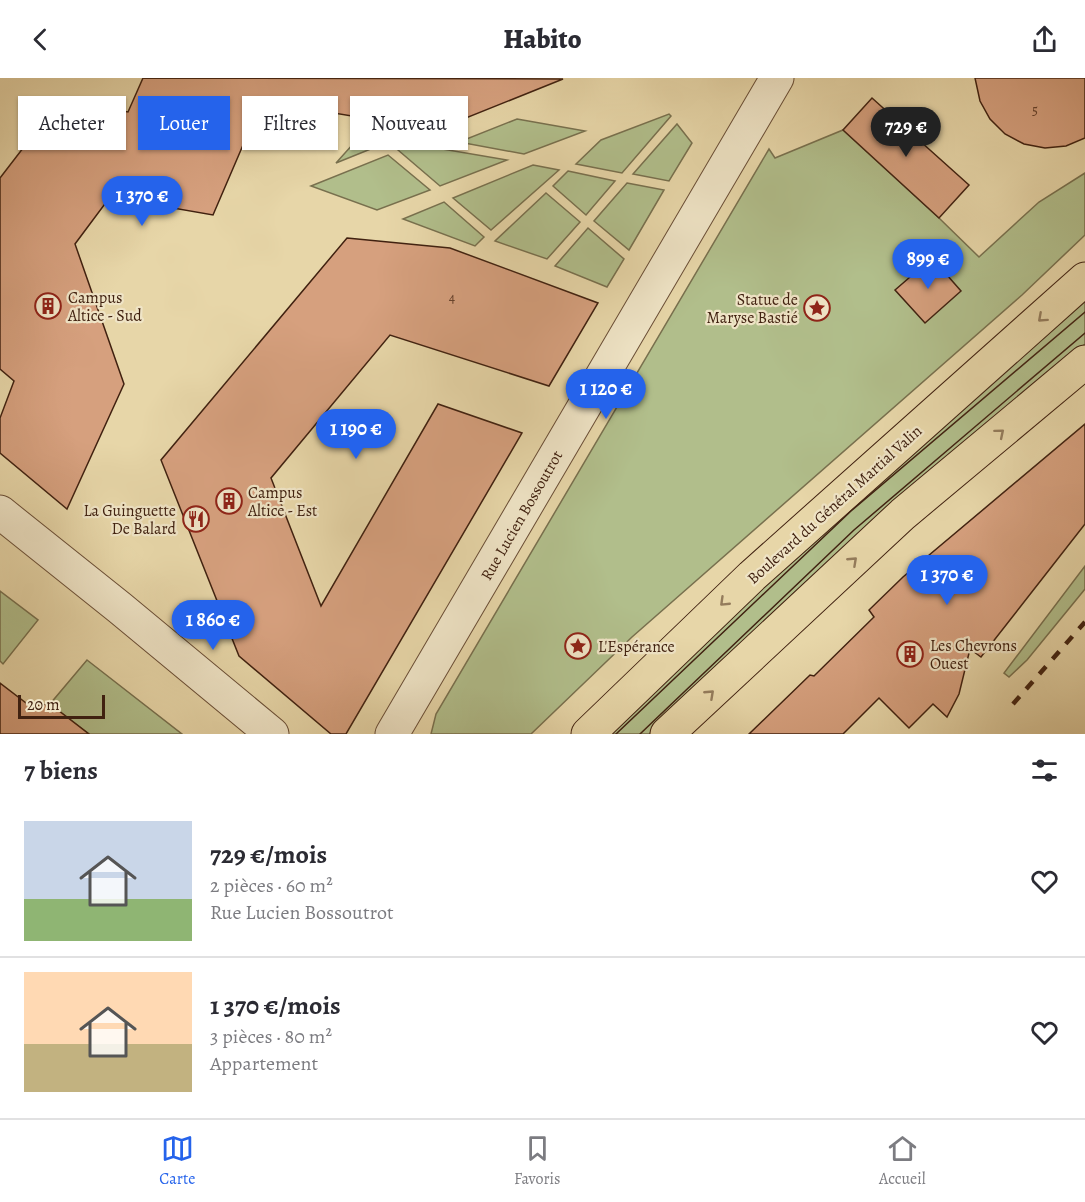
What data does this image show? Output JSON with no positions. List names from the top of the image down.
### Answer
{
  "streets": {
    "main road": ["Boulevard du Général Martial Valin"],
    "street": ["Rue Lucien Bossoutrot"]
  },
  "places": {
    "building": ["Campus Altice - Sud", "Campus Altice - Est", "Les Chevrons Ouest"],
    "place": ["Statue de Maryse Bastié", "L'Espérance"],
    "restaurant": ["La Guinguette De Balard"]
  },
  "house_numbers": ["5", "4"],
  "scale_bar": "20 m",
  "page": {
    "header": "Habito",
    "chip": [
      "Acheter",
      "Louer",
      "Filtres",
      "Nouveau"
    ],
    "price": [
      "729 €",
      "1 370 €",
      "899 €",
      "1 120 €",
      "1 190 €",
      "1 370 €",
      "1 860 €"
    ],
    "scale": "20 m",
    "heading": "7 biens",
    "list": [
      {
        "name": "729 €/mois",
        "note": "2 pièces · 60 m² · Rue Lucien Bossoutrot"
      },
      {
        "name": "1 370 €/mois",
        "note": "3 pièces · 80 m² · Appartement"
      }
    ],
    "tabs": ["Carte", "Favoris", "Accueil"]
  }
}
